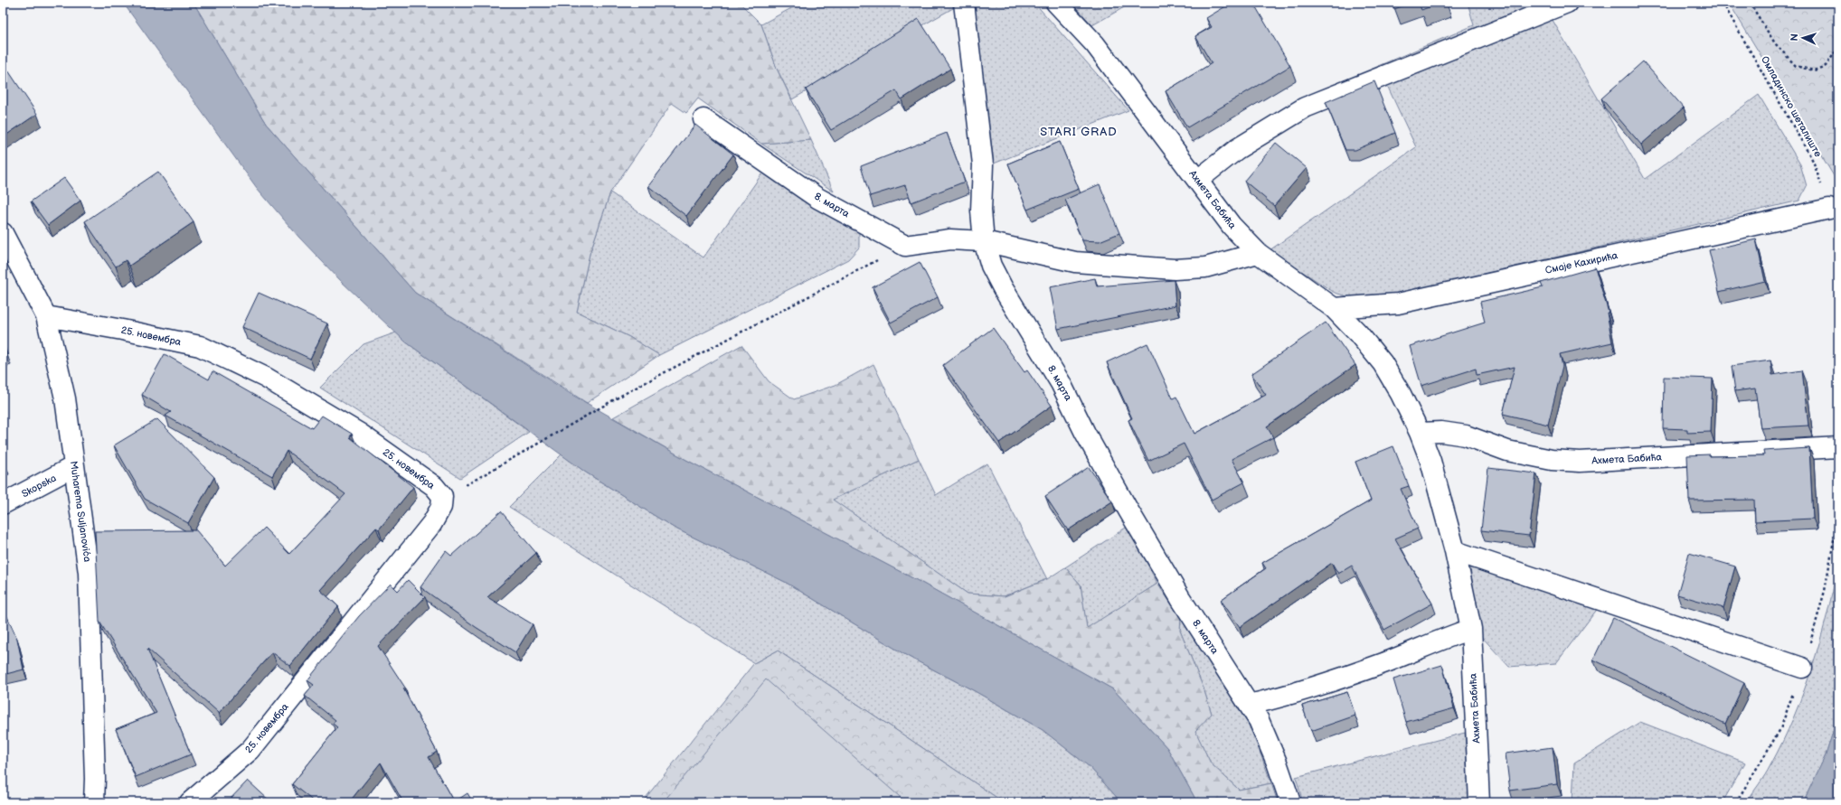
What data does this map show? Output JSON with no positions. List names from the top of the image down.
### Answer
{
  "streets": {
    "street": [
      "Ахмета Бабића",
      "8. марта",
      "Смaје Кахирића",
      "25. новембра",
      "Skopska",
      "Muharema Suljanovića"
    ],
    "path": ["Омладинскo шеталиште"]
  },
  "crossings": [
    ["Омладинскo шеталиште", "Смaје Кахирића"],
    ["Ахмета Бабића", "Смaје Кахирића"],
    ["25. новембра", "Muharema Suljanovića"],
    ["Skopska", "Muharema Suljanovića"]
  ],
  "districts": ["STARI GRAD"],
  "north": "left"
}
